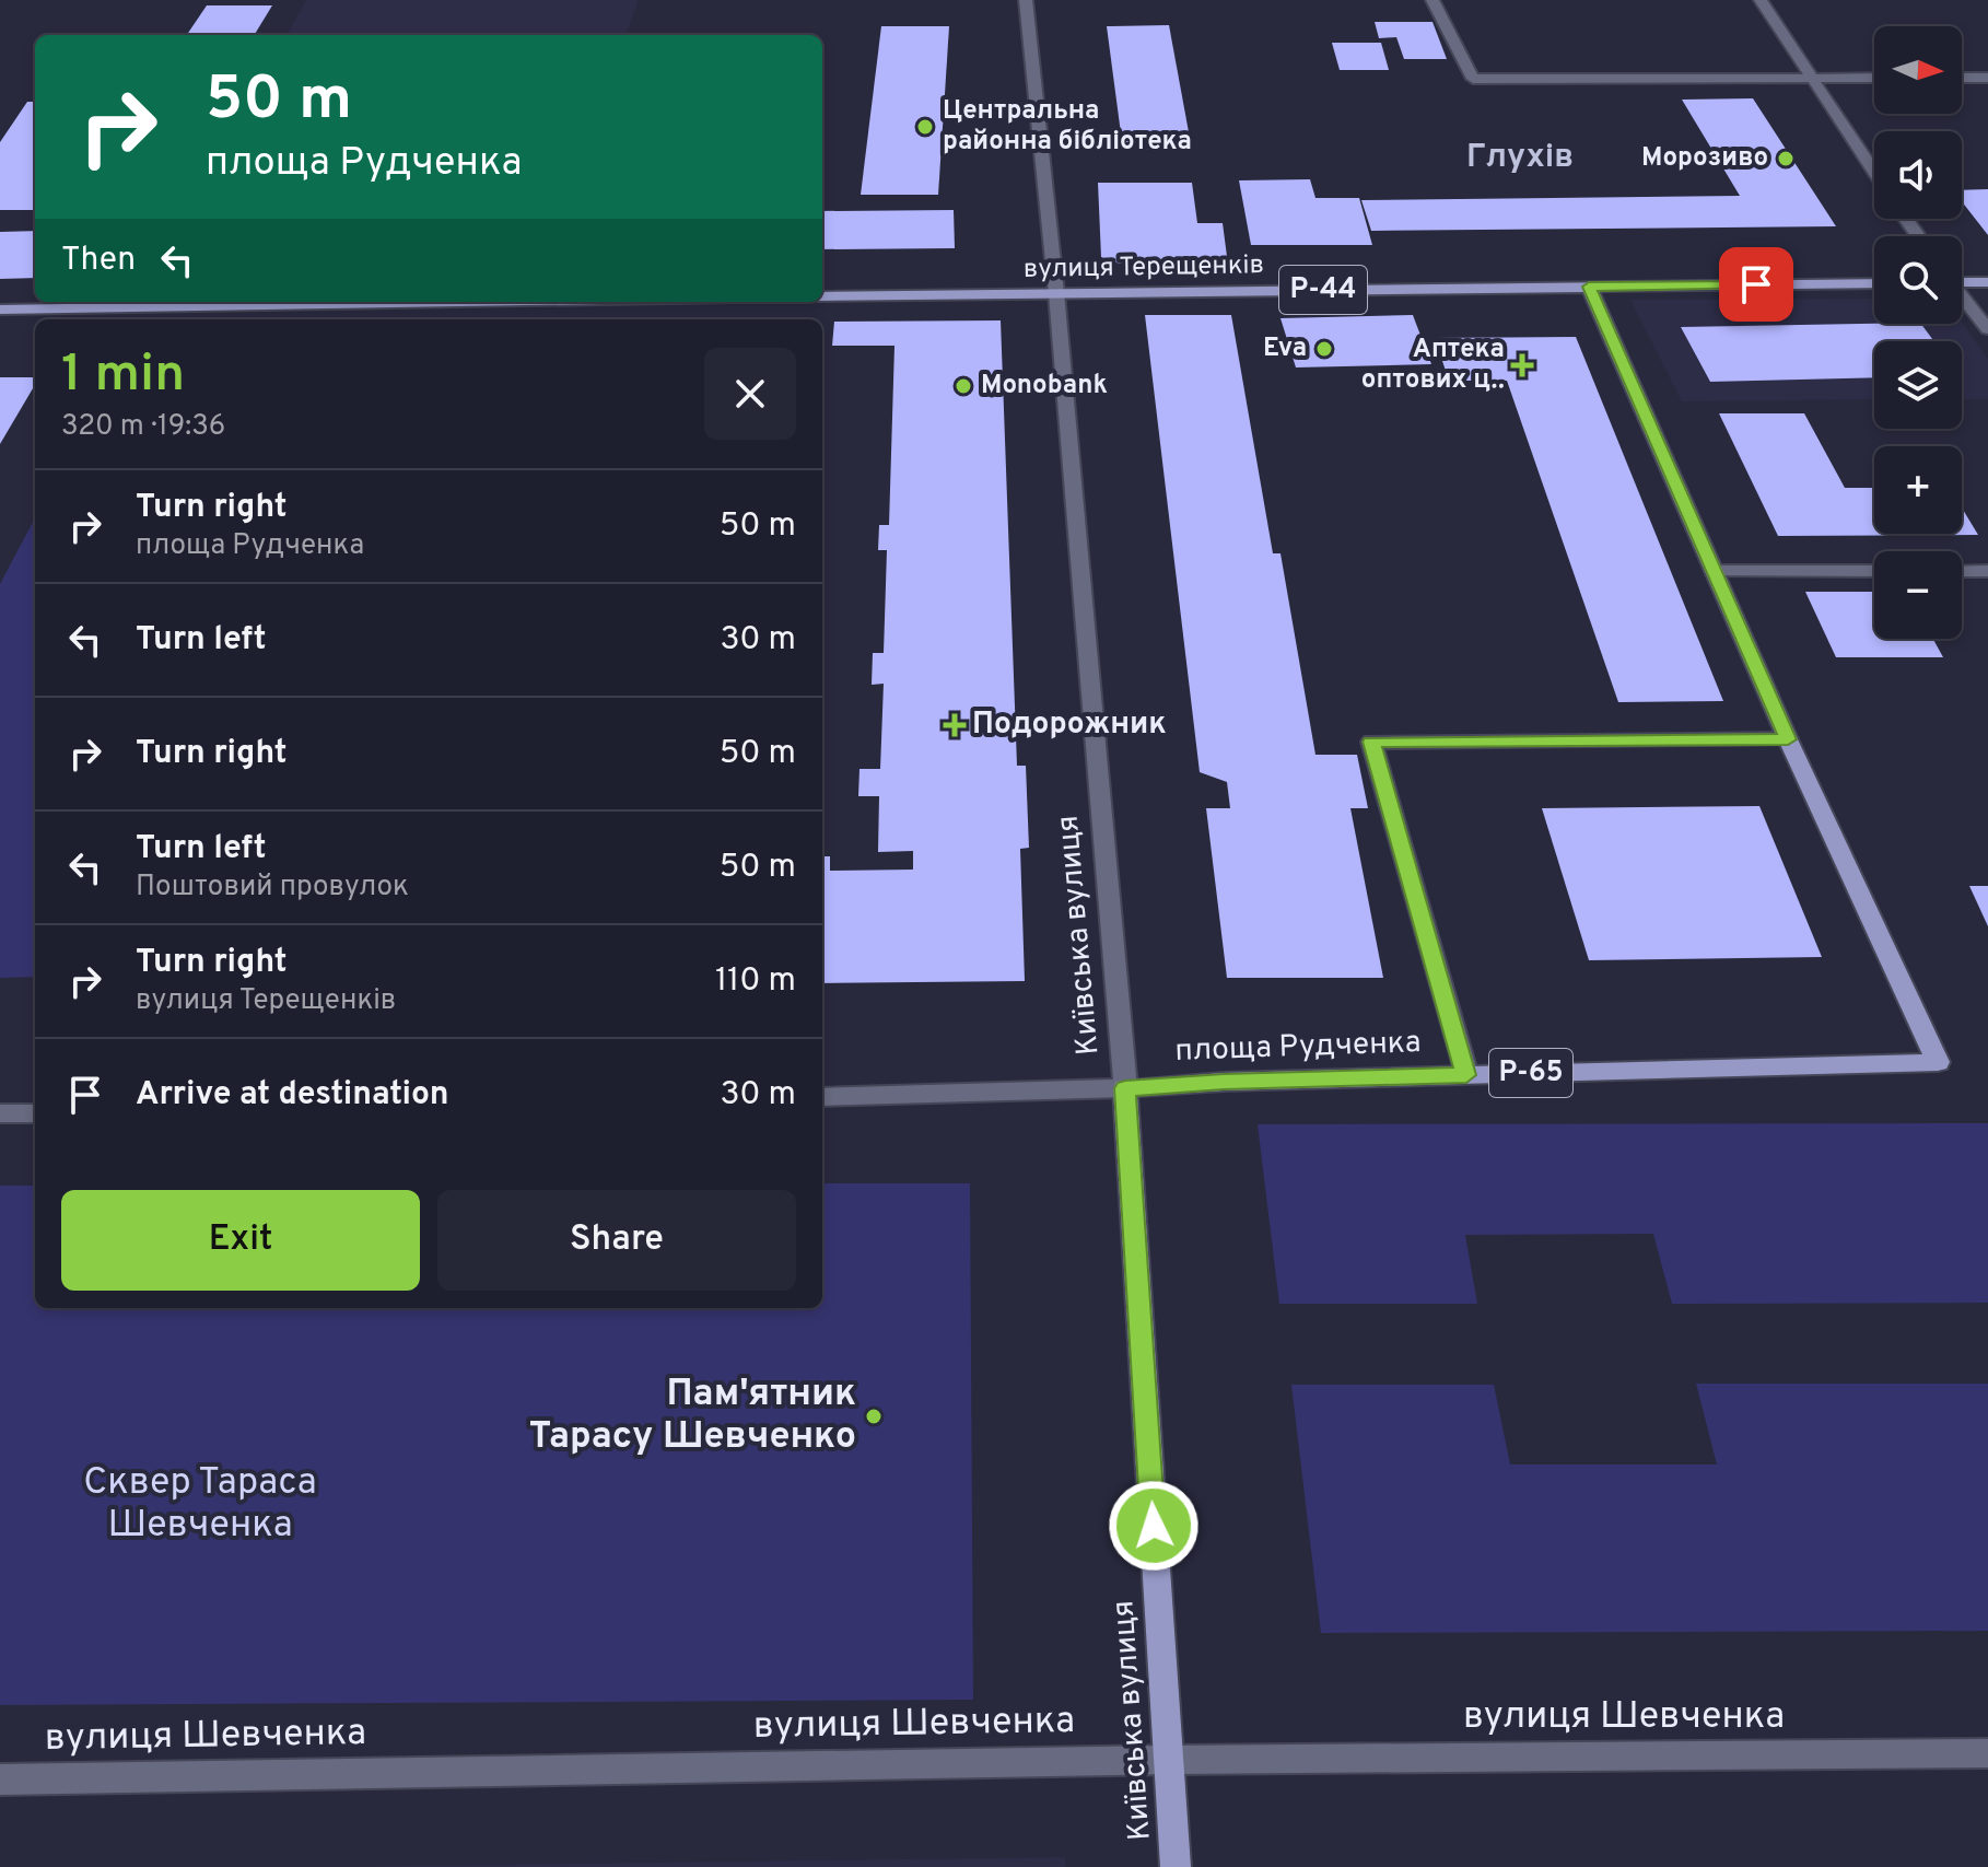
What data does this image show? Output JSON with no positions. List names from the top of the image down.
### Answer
{
  "streets": {
    "main road": [
      "вулиця Терещенків",
      "Р-44",
      "Київська вулиця",
      "площа Рудченка",
      "Р-65"
    ],
    "street": ["вулиця Шевченка"]
  },
  "crossings": [
    ["вулиця Терещенків", "Київська вулиця"],
    ["вулиця Терещенків", "Р-65"],
    ["Київська вулиця", "площа Рудченка"],
    ["Київська вулиця", "вулиця Шевченка"],
    ["площа Рудченка", "Р-65"]
  ],
  "districts": ["Глухів"],
  "parks": ["Сквер Тараса Шевченка"],
  "places": {
    "other": [
      "Центральна районна бібліотека",
      "Морозиво",
      "Eva",
      "Monobank",
      "Пам'ятник Тарасу Шевченко"
    ],
    "health": ["Аптека оптових ц‥", "Подорожник"]
  },
  "north": "right",
  "page": {
    "map_buttons": ["+", "−"],
    "turn": ["50 m", "площа Рудченка"],
    "then": "Then",
    "heading": ["1 min", "320 m · 19:36"],
    "list": [
      {
        "name": "Turn right",
        "note": "площа Рудченка",
        "value": "50 m"
      },
      {
        "name": "Turn left",
        "value": "30 m"
      },
      {
        "name": "Turn right",
        "value": "50 m"
      },
      {
        "name": "Turn left",
        "note": "Поштовий провулок",
        "value": "50 m"
      },
      {
        "name": "Turn right",
        "note": "вулиця Терещенків",
        "value": "110 m"
      },
      {
        "name": "Arrive at destination",
        "value": "30 m"
      }
    ],
    "buttons": ["Exit", "Share"]
  }
}
